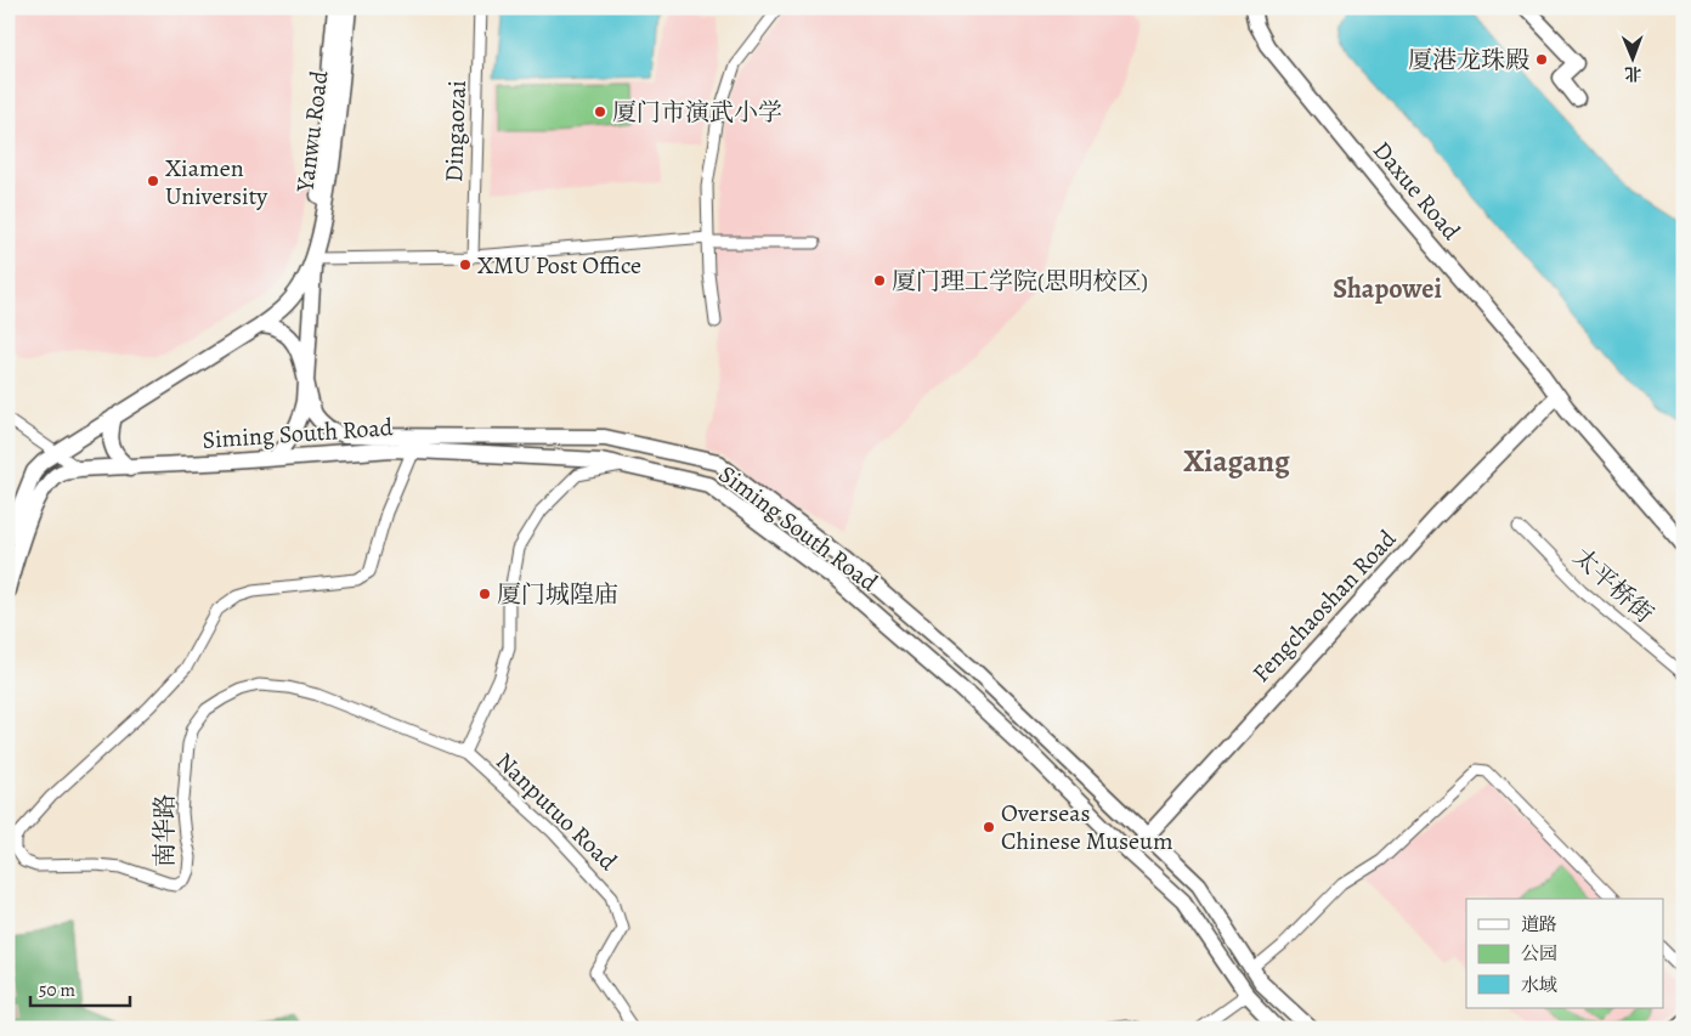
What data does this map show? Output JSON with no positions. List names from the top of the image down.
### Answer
{
  "streets": {
    "main road": [
      "Yanwu Road",
      "Daxue Road",
      "Siming South Road",
      "Fengchaoshan Road"
    ],
    "street": [
      "Dingaozai",
      "太平桥街",
      "Nanputuo Road",
      "南华路"
    ]
  },
  "crossings": [
    ["Yanwu Road", "Siming South Road"],
    ["Daxue Road", "Fengchaoshan Road"],
    ["Siming South Road", "Fengchaoshan Road"],
    ["Siming South Road", "南华路"],
    ["Nanputuo Road", "南华路"]
  ],
  "districts": ["Shapowei", "Xiagang"],
  "places": [
    "厦港龙珠殿",
    "厦门市演武小学",
    "Xiamen University",
    "XMU Post Office",
    "厦门理工学院(思明校区)",
    "厦门城隍庙",
    "Overseas Chinese Museum"
  ],
  "legend": ["道路", "公园", "水域"],
  "scale_bar": "50 m",
  "north": "bottom"
}
